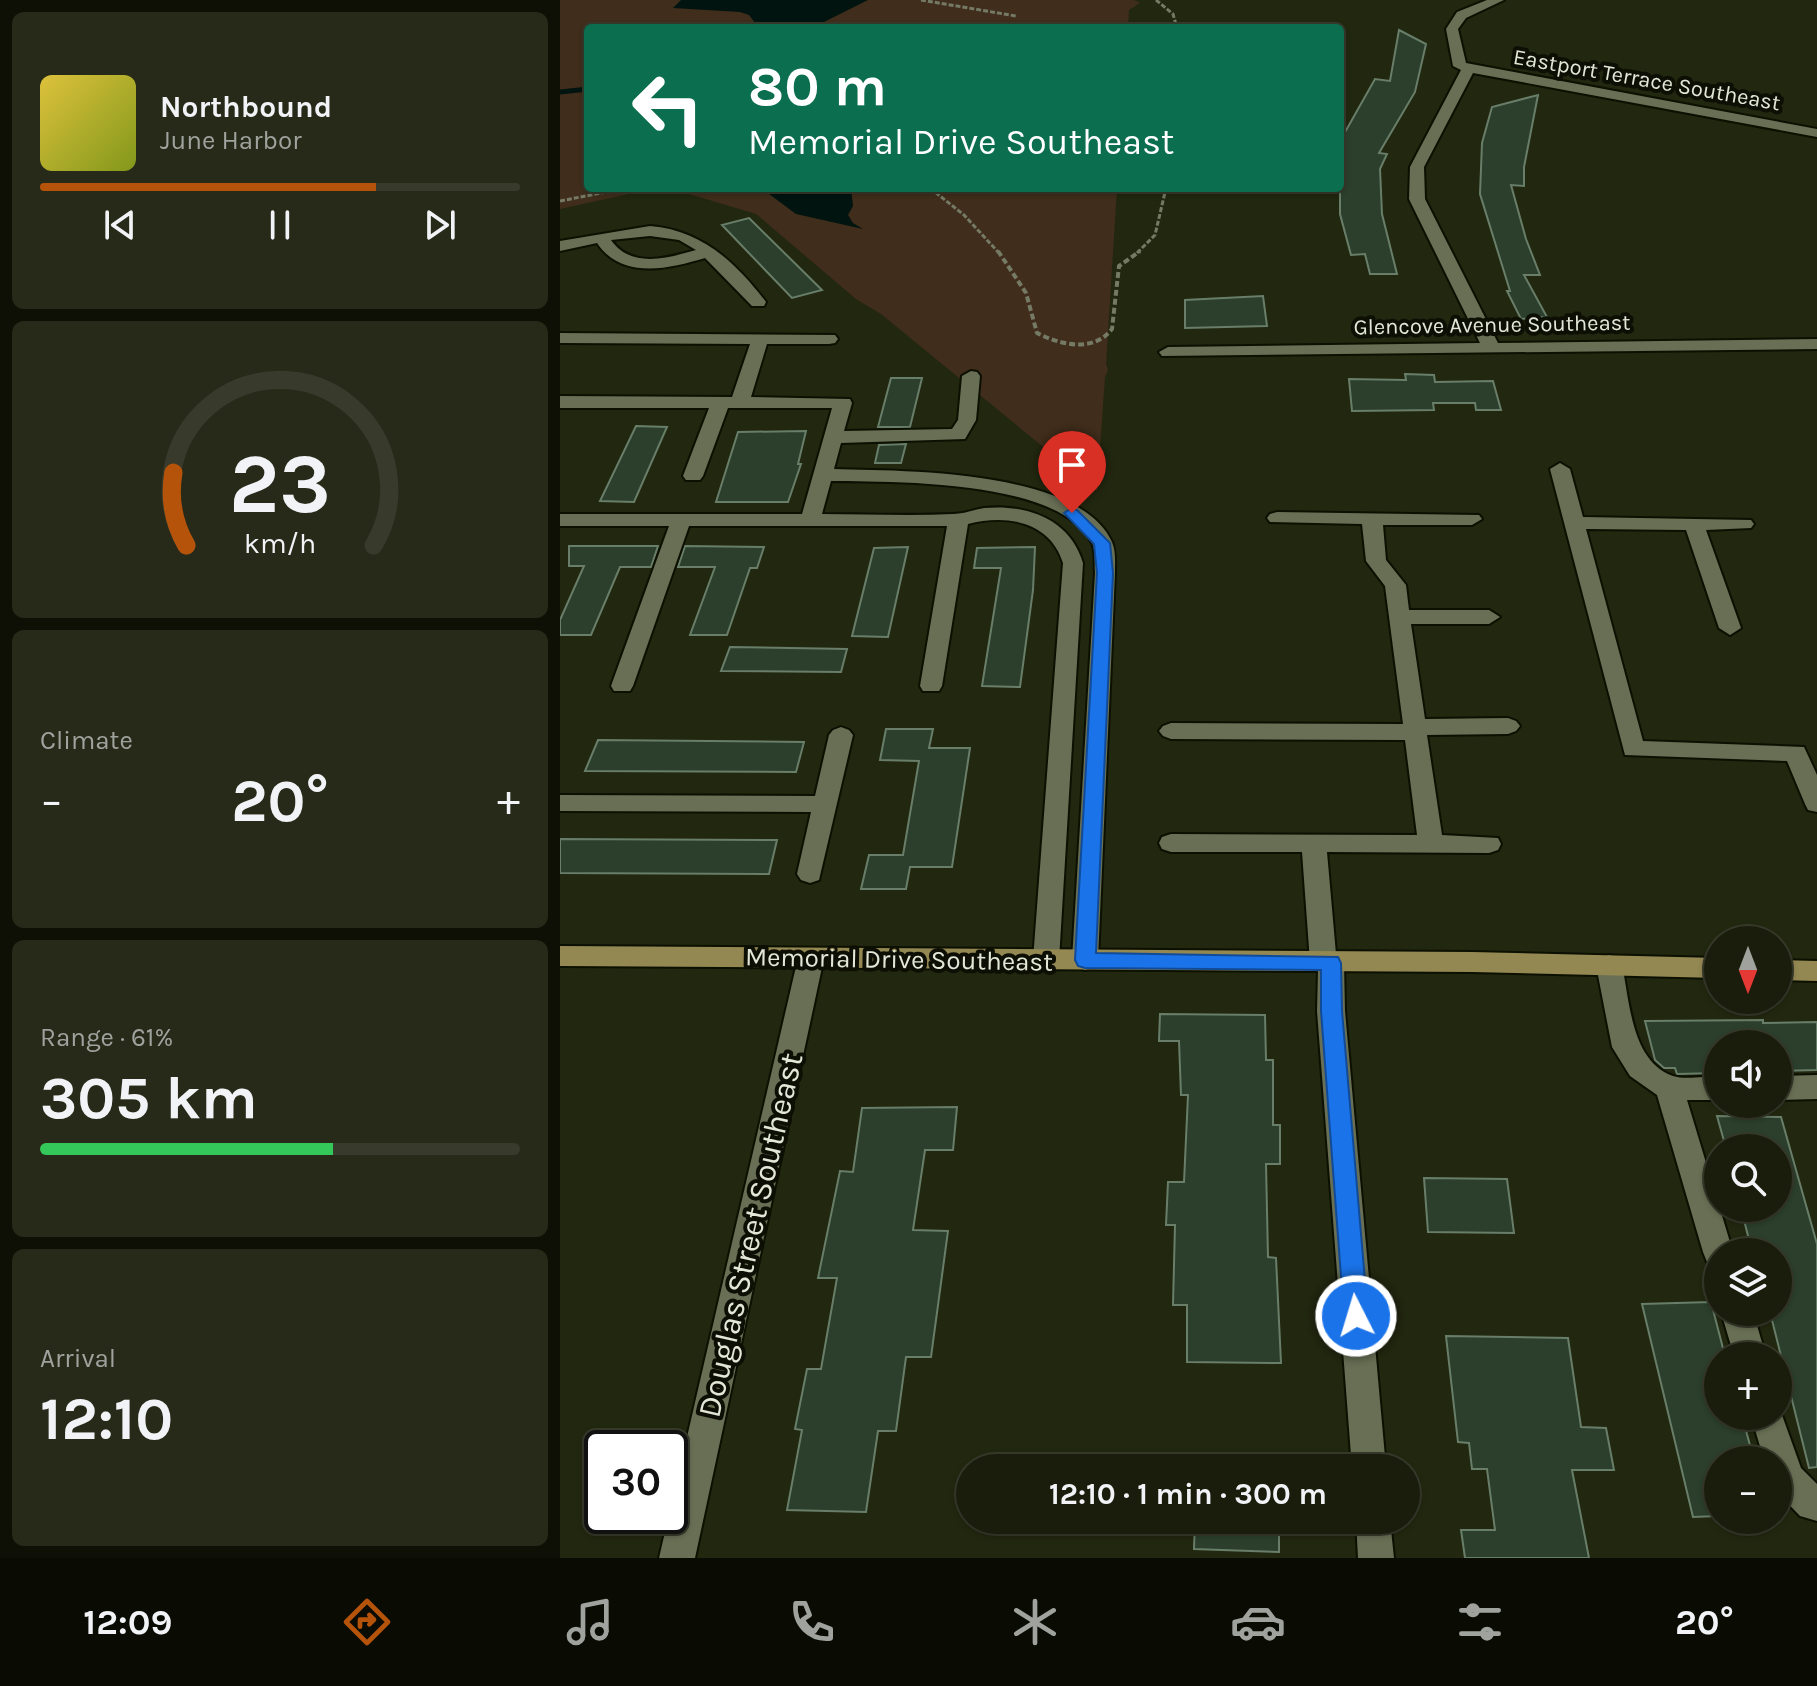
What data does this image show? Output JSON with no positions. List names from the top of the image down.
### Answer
{
  "streets": {
    "main road": ["Memorial Drive Southeast"],
    "street": ["Eastport Terrace Southeast", "Glencove Avenue Southeast", "Douglas Street Southeast"]
  },
  "crossings": [
    ["Memorial Drive Southeast", "Douglas Street Southeast"]
  ],
  "north": "bottom",
  "page": {
    "turn": ["80 m", "Memorial Drive Southeast"],
    "song": ["Northbound", "June Harbor"],
    "tile": [
      "Climate",
      ["Range · 61%", "305 km"],
      ["Arrival", "12:10"]
    ],
    "heat": ["−", "20°", "+"],
    "map_buttons": ["+", "−"],
    "limit": "30",
    "trip": "12:10 · 1 min · 300 m",
    "tabs": ["12:09", "20°"],
    "gauge": ["23", "km/h"]
  }
}
